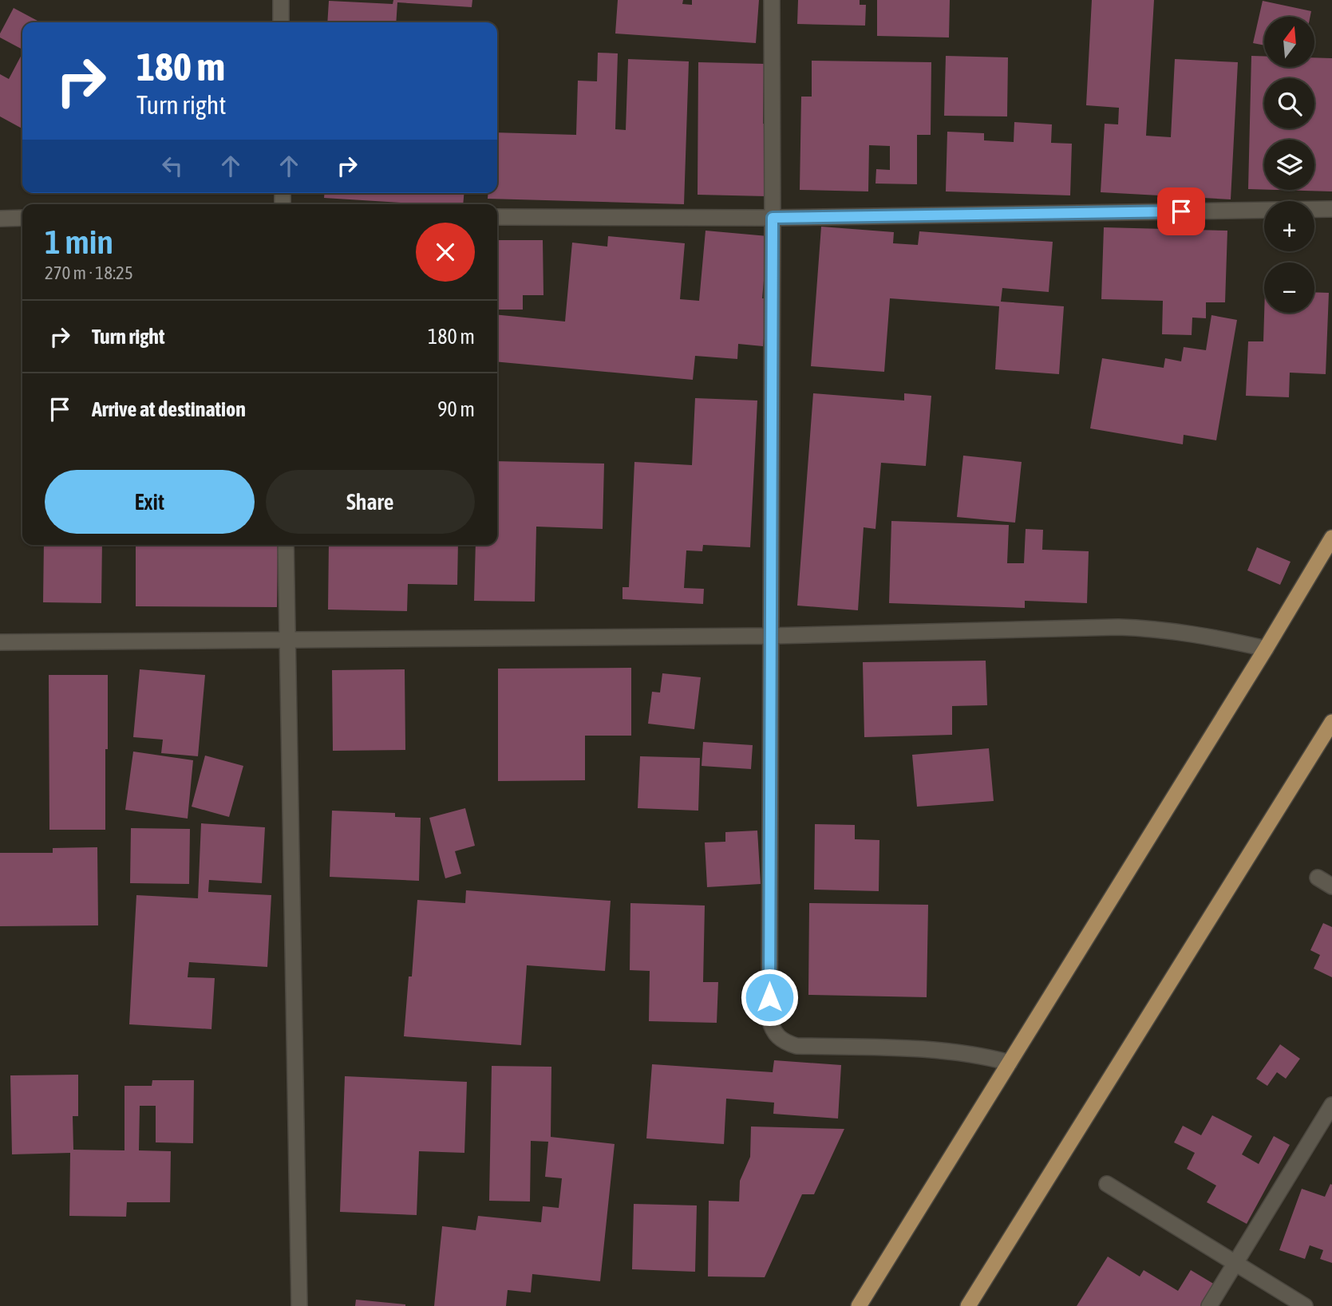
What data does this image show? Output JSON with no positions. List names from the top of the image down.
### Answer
{
  "north": "top",
  "page": {
    "map_buttons": ["+", "−"],
    "turn": ["180 m", "Turn right"],
    "heading": ["1 min", "270 m · 18:25"],
    "list": [
      {
        "name": "Turn right",
        "value": "180 m"
      },
      {
        "name": "Arrive at destination",
        "value": "90 m"
      }
    ],
    "buttons": ["Exit", "Share"]
  }
}
